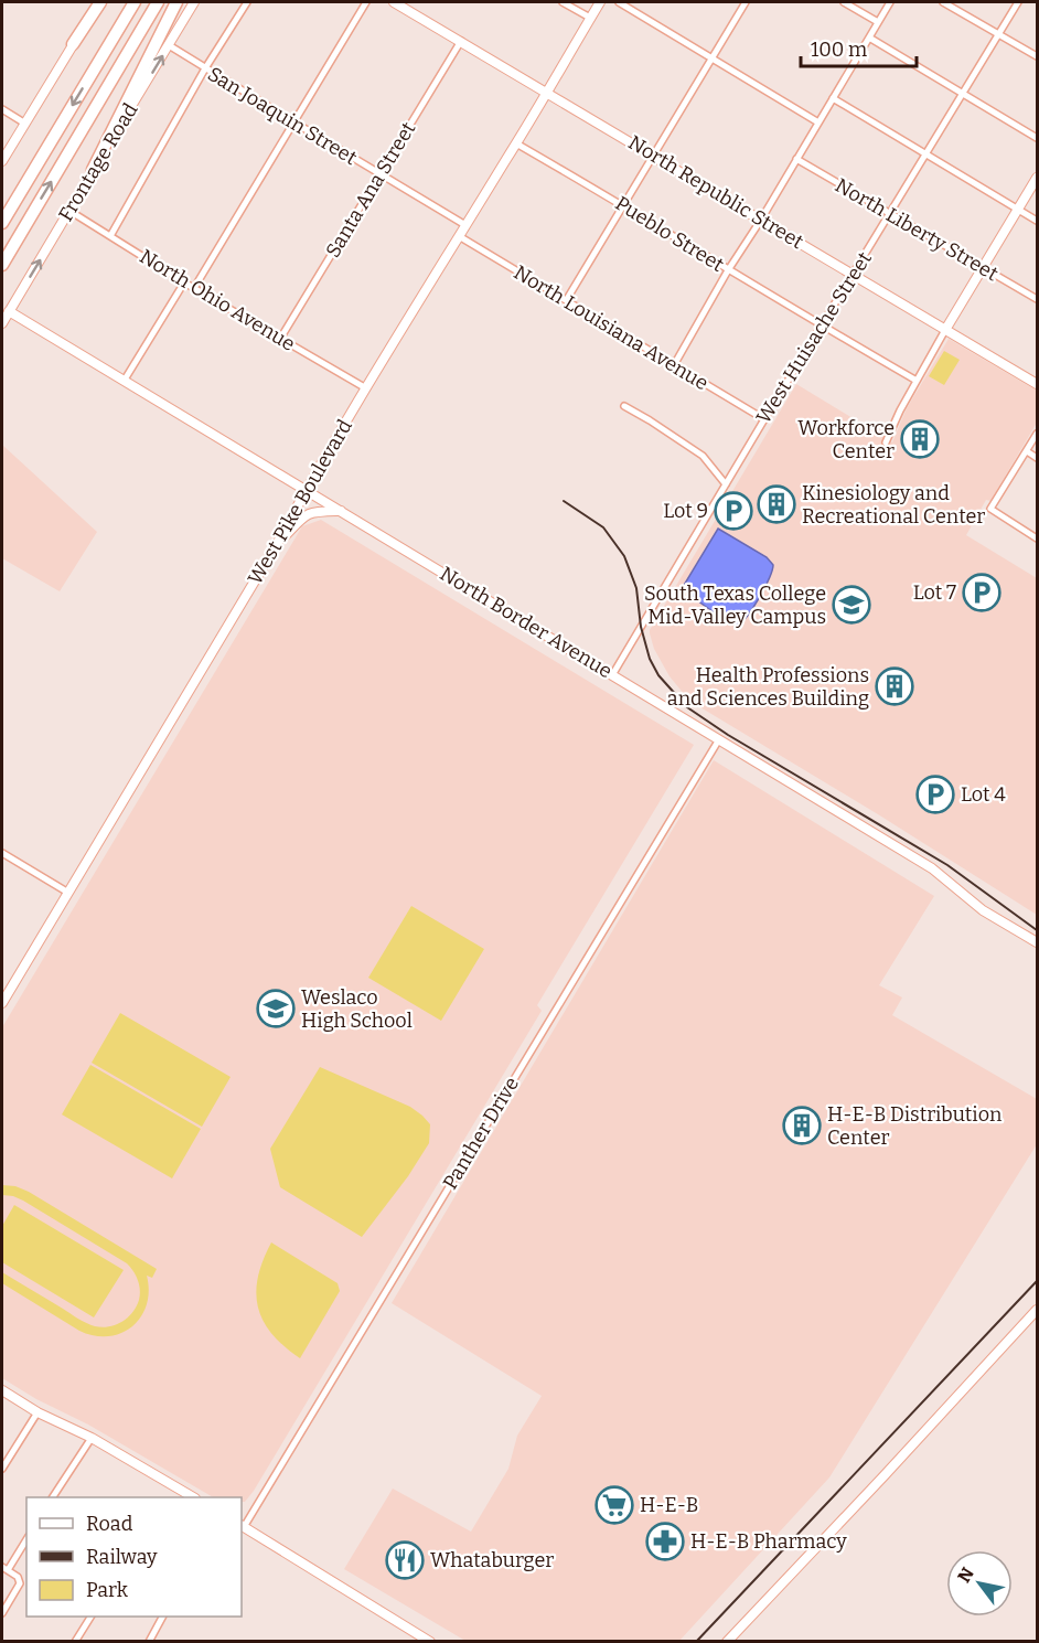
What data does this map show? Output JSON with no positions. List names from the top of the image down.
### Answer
{
  "streets": {
    "street": [
      "San Joaquin Street",
      "Frontage Road",
      "Santa Ana Street",
      "North Republic Street",
      "North Liberty Street",
      "Pueblo Street",
      "North Ohio Avenue",
      "North Louisiana Avenue",
      "West Huisache Street",
      "West Pike Boulevard",
      "North Border Avenue",
      "Panther Drive"
    ]
  },
  "crossings": [
    ["San Joaquin Street", "Frontage Road"],
    ["San Joaquin Street", "Santa Ana Street"],
    ["San Joaquin Street", "West Pike Boulevard"],
    ["Frontage Road", "North Ohio Avenue"],
    ["Frontage Road", "North Border Avenue"],
    ["Santa Ana Street", "North Republic Street"],
    ["Santa Ana Street", "North Ohio Avenue"],
    ["North Republic Street", "West Huisache Street"],
    ["North Republic Street", "West Pike Boulevard"],
    ["North Liberty Street", "West Huisache Street"],
    ["Pueblo Street", "West Huisache Street"],
    ["Pueblo Street", "West Pike Boulevard"],
    ["North Ohio Avenue", "West Pike Boulevard"],
    ["North Louisiana Avenue", "West Huisache Street"],
    ["North Louisiana Avenue", "West Pike Boulevard"],
    ["West Huisache Street", "North Border Avenue"],
    ["West Pike Boulevard", "North Border Avenue"],
    ["North Border Avenue", "Panther Drive"]
  ],
  "places": {
    "building": [
      "Workforce Center",
      "Kinesiology and Recreational Center",
      "Health Professions and Sciences Building",
      "H-E-B Distribution Center"
    ],
    "parking": ["Lot 9", "Lot 7", "Lot 4"],
    "school or university": ["South Texas College Mid-Valley Campus", "Weslaco High School"],
    "supermarket": ["H-E-B"],
    "pharmacy": ["H-E-B Pharmacy"],
    "restaurant": ["Whataburger"]
  },
  "legend": ["Road", "Railway", "Park"],
  "scale_bar": "100 m",
  "north": "top left"
}
